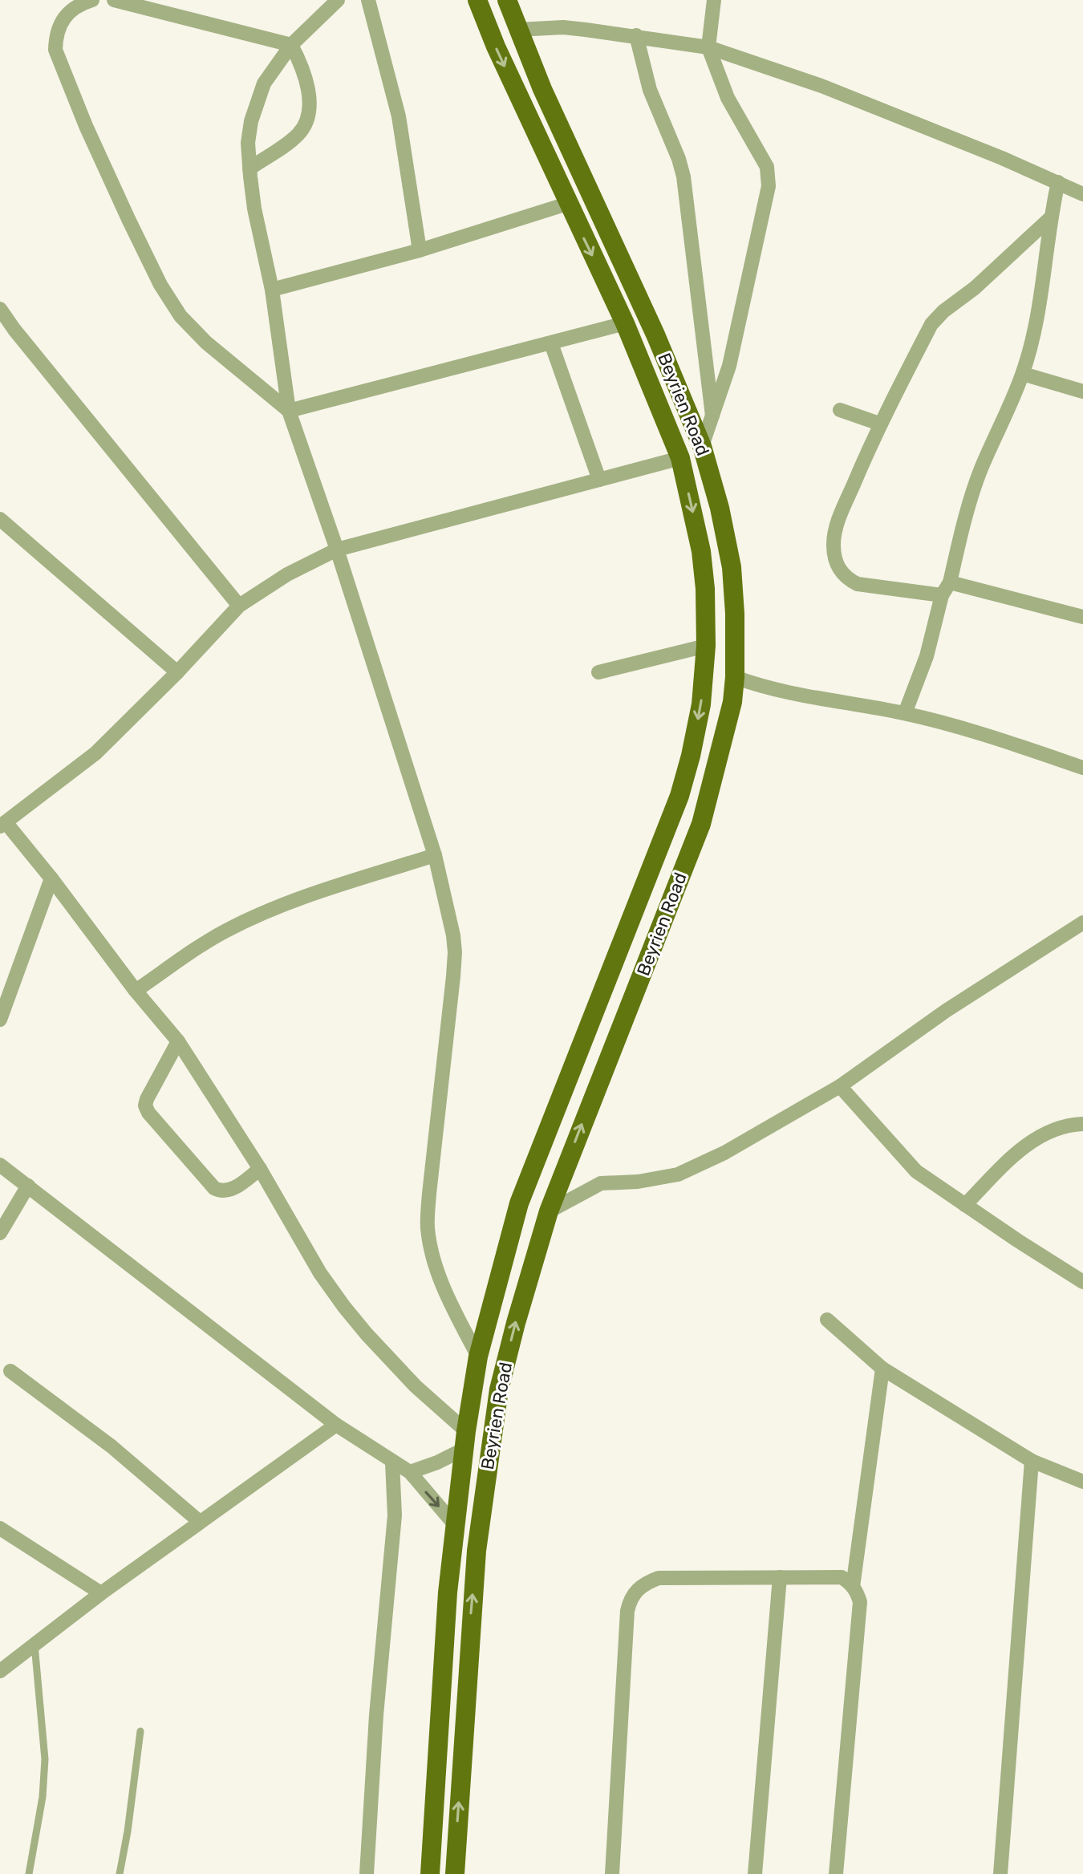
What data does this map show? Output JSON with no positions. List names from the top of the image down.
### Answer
{
  "streets": {
    "main road": ["Beyrien Road"]
  }
}
